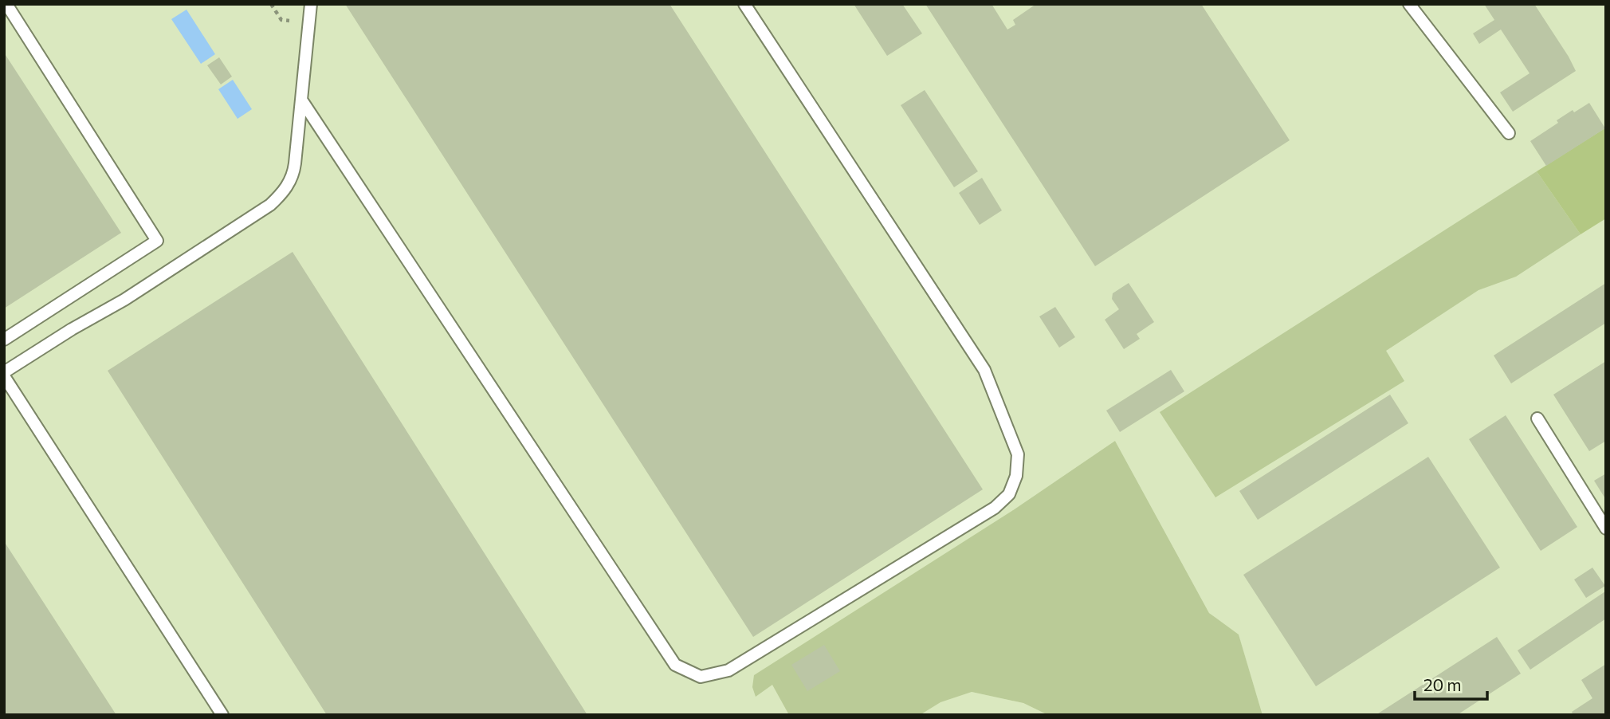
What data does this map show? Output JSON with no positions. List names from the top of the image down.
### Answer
{
  "scale_bar": "20 m"
}
